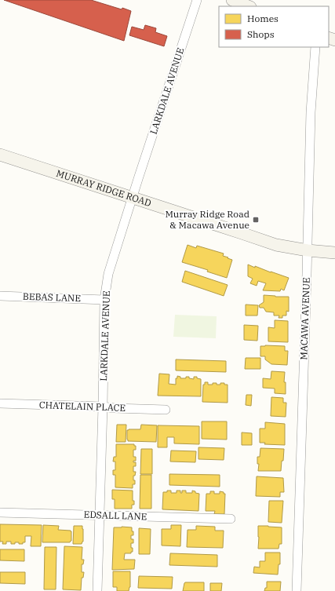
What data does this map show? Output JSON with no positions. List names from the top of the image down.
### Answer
{
  "streets": {
    "main road": ["MURRAY RIDGE ROAD"],
    "street": [
      "LARKDALE AVENUE",
      "BEBAS LANE",
      "MACAWA AVENUE",
      "CHATELAIN PLACE",
      "EDSALL LANE"
    ]
  },
  "crossings": [
    ["LARKDALE AVENUE", "MURRAY RIDGE ROAD"],
    ["LARKDALE AVENUE", "BEBAS LANE"],
    ["LARKDALE AVENUE", "CHATELAIN PLACE"],
    ["LARKDALE AVENUE", "EDSALL LANE"],
    ["MURRAY RIDGE ROAD", "MACAWA AVENUE"]
  ],
  "places": {
    "transit": ["Murray Ridge Road & Macawa Avenue"]
  },
  "legend": ["Homes", "Shops"]
}
